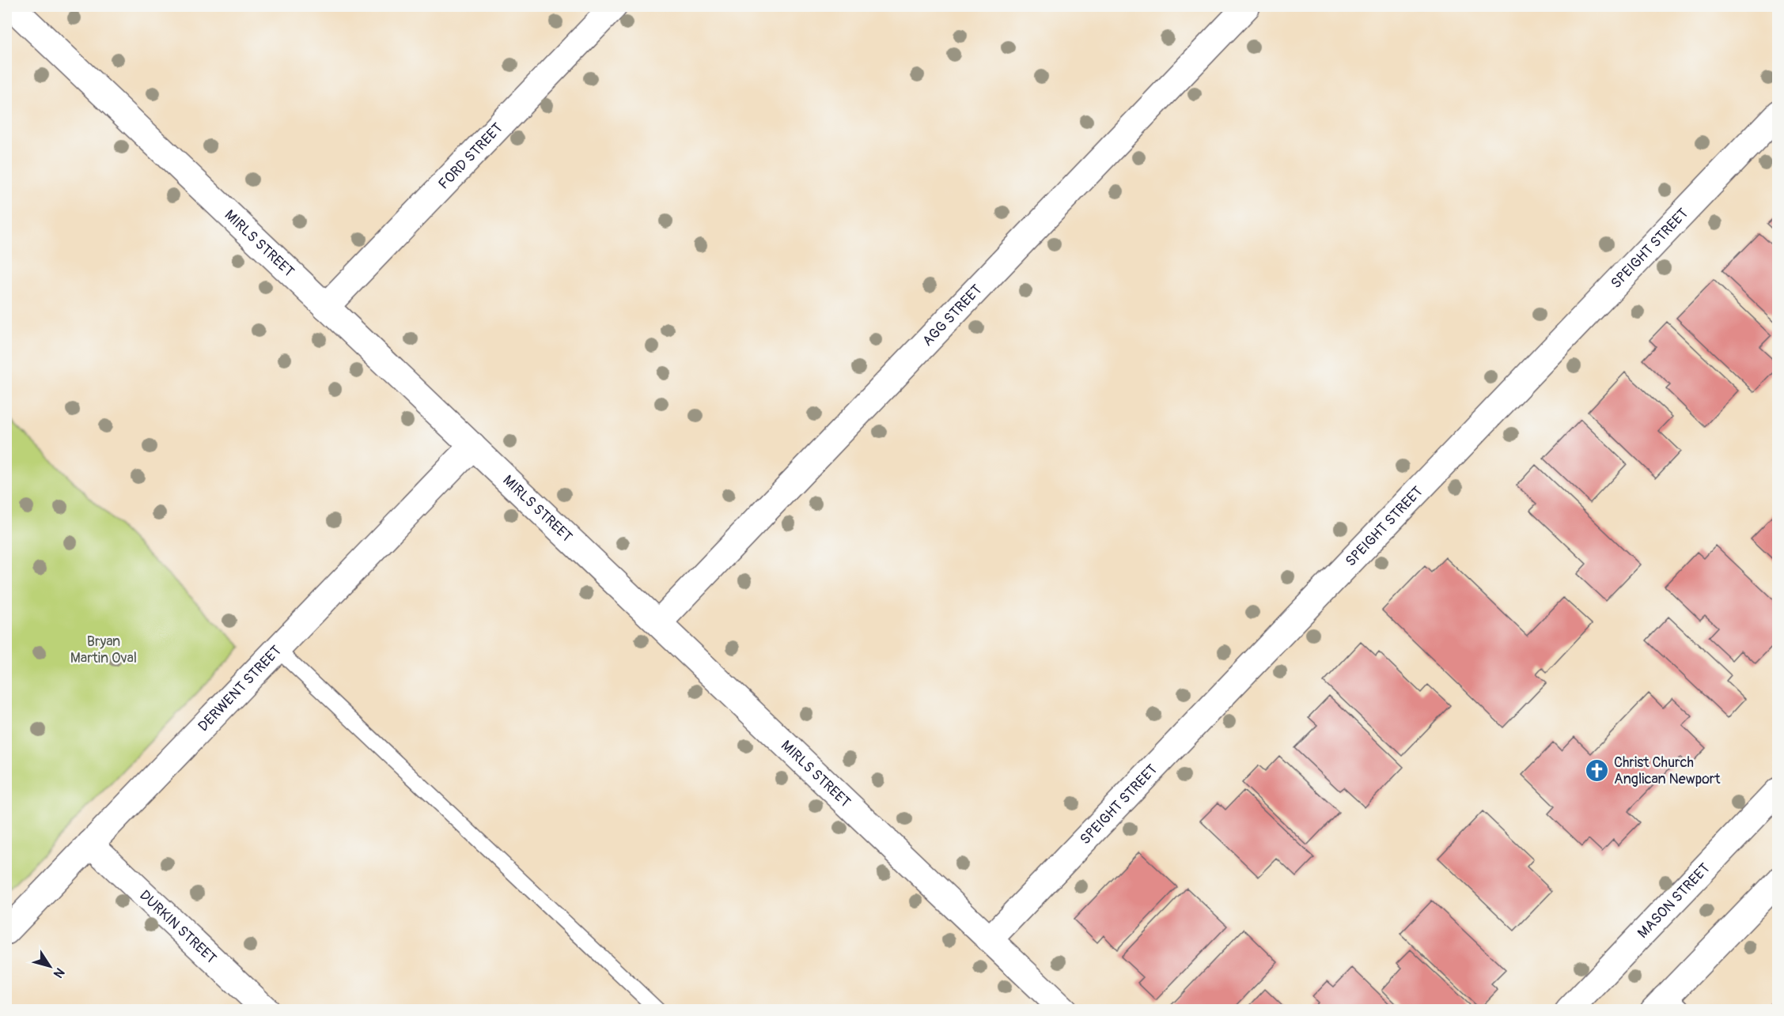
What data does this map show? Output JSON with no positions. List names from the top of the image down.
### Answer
{
  "streets": {
    "street": [
      "FORD STREET",
      "MIRLS STREET",
      "SPEIGHT STREET",
      "AGG STREET",
      "DERWENT STREET",
      "MASON STREET",
      "DURKIN STREET"
    ]
  },
  "crossings": [
    ["FORD STREET", "MIRLS STREET"],
    ["MIRLS STREET", "SPEIGHT STREET"],
    ["MIRLS STREET", "AGG STREET"],
    ["MIRLS STREET", "DERWENT STREET"],
    ["DERWENT STREET", "DURKIN STREET"]
  ],
  "parks": ["Bryan Martin Oval"],
  "places": {
    "church": ["Christ Church Anglican Newport"]
  },
  "north": "bottom right"
}
